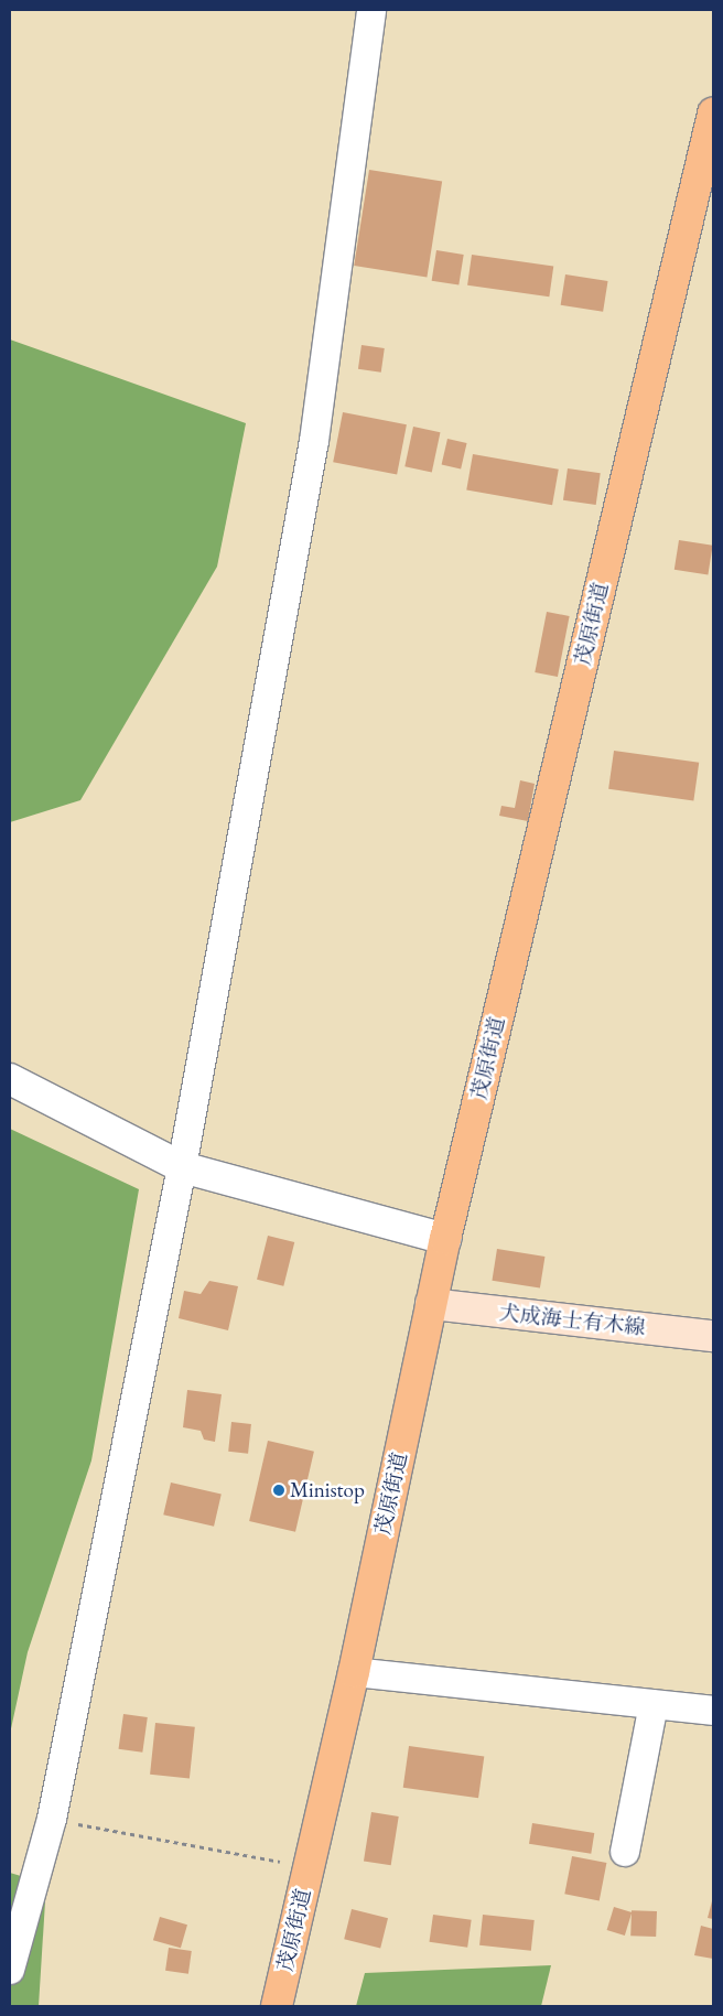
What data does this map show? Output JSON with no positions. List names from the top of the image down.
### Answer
{
  "streets": {
    "main road": ["茂原街道", "犬成海士有木線"]
  },
  "crossings": [
    ["茂原街道", "犬成海士有木線"]
  ],
  "places": ["Ministop"]
}
